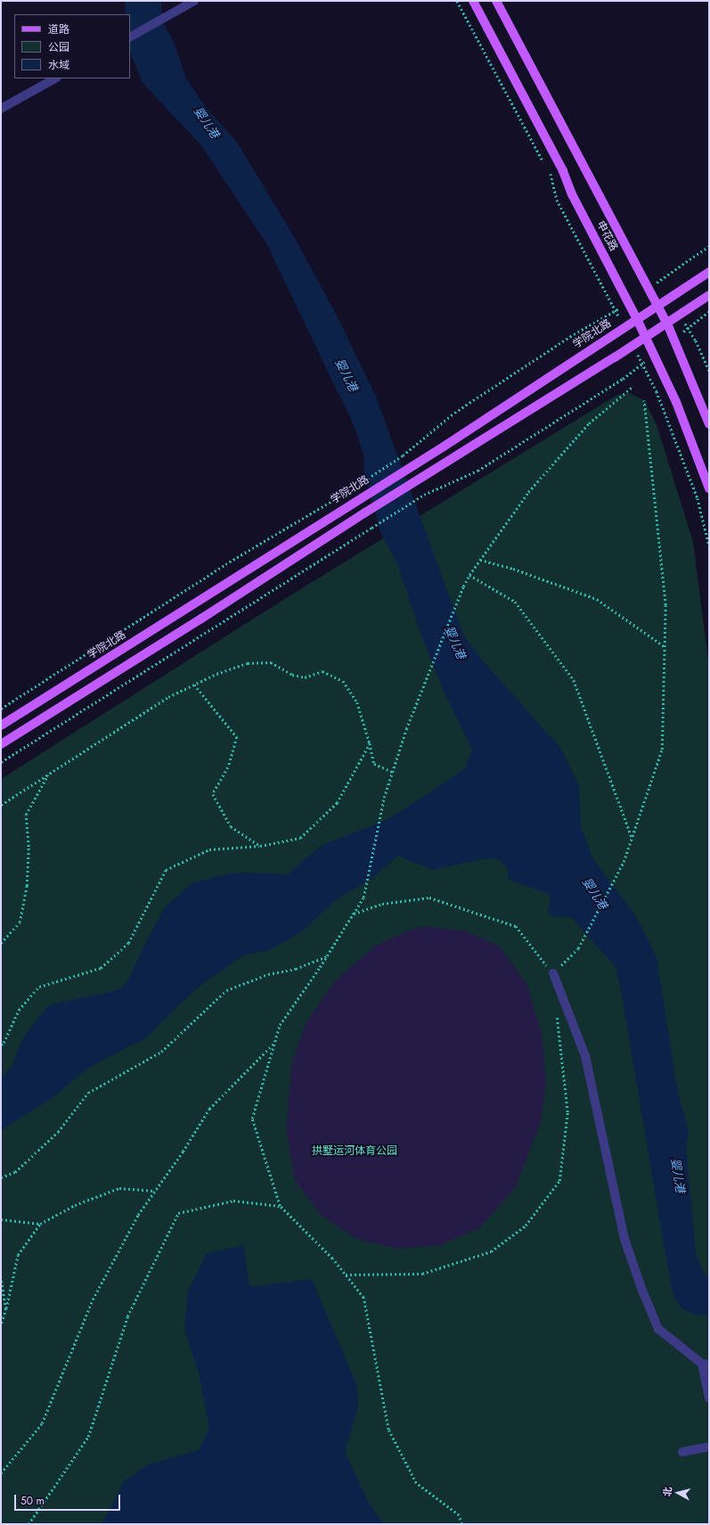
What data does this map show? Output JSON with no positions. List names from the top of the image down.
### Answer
{
  "streets": {
    "main road": ["申花路", "学院北路"]
  },
  "crossings": [
    ["申花路", "学院北路"]
  ],
  "water": ["婴儿港"],
  "parks": ["拱墅运河体育公园"],
  "legend": ["道路", "公园", "水域"],
  "scale_bar": "50 m",
  "north": "left"
}
